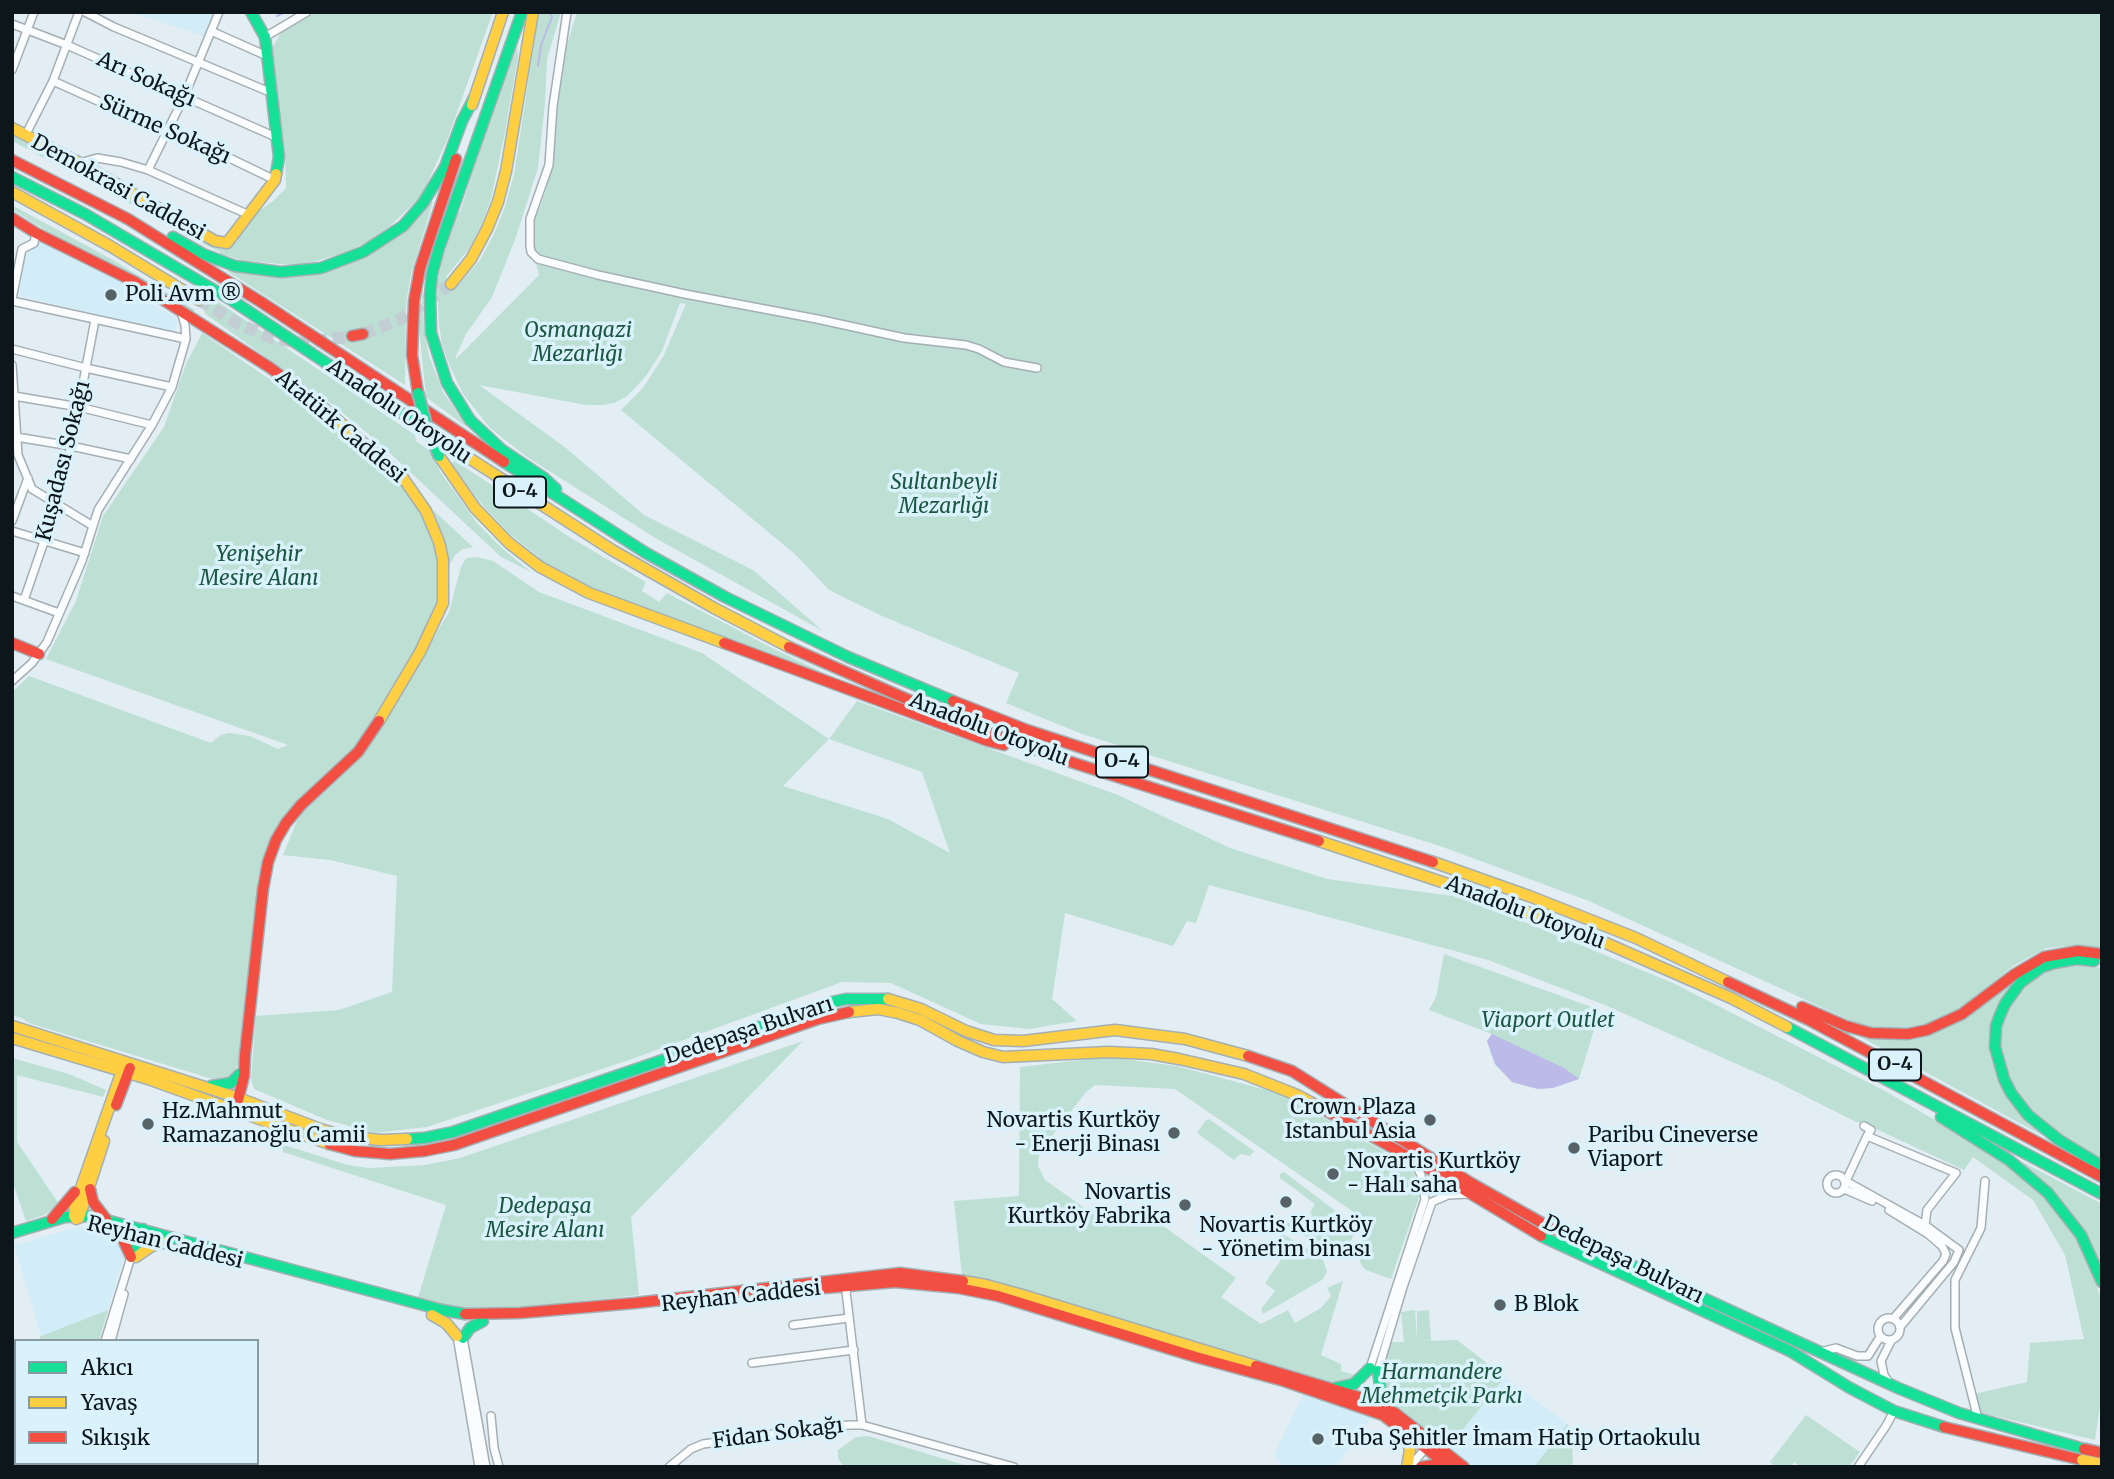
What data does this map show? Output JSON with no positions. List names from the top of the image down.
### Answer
{
  "streets": {
    "main road": [
      "Demokrasi Caddesi",
      "Anadolu Otoyolu",
      "Atatürk Caddesi",
      "O-4",
      "Dedepaşa Bulvarı",
      "Reyhan Caddesi"
    ],
    "street": [
      "Arı Sokağı",
      "Sürme Sokağı",
      "Kuşadası Sokağı",
      "Fidan Sokağı"
    ]
  },
  "crossings": [
    ["Atatürk Caddesi", "Dedepaşa Bulvarı"]
  ],
  "parks": [
    "Osmangazi Mezarlığı",
    "Sultanbeyli Mezarlığı",
    "Yenişehir Mesire Alanı",
    "Viaport Outlet",
    "Dedepaşa Mesire Alanı",
    "Harmandere Mehmetçik Parkı"
  ],
  "places": [
    "Poli Avm ®",
    "Crown Plaza Istanbul Asia",
    "Hz.Mahmut Ramazanoğlu Camii",
    "Novartis Kurtköy - Enerji Binası",
    "Paribu Cineverse Viaport",
    "Novartis Kurtköy - Halı saha",
    "Novartis Kurtköy - Yönetim binası",
    "Novartis Kurtköy Fabrika",
    "B Blok",
    "Tuba Şehitler İmam Hatip Ortaokulu"
  ],
  "legend": ["Akıcı", "Yavaş", "Sıkışık"]
}
